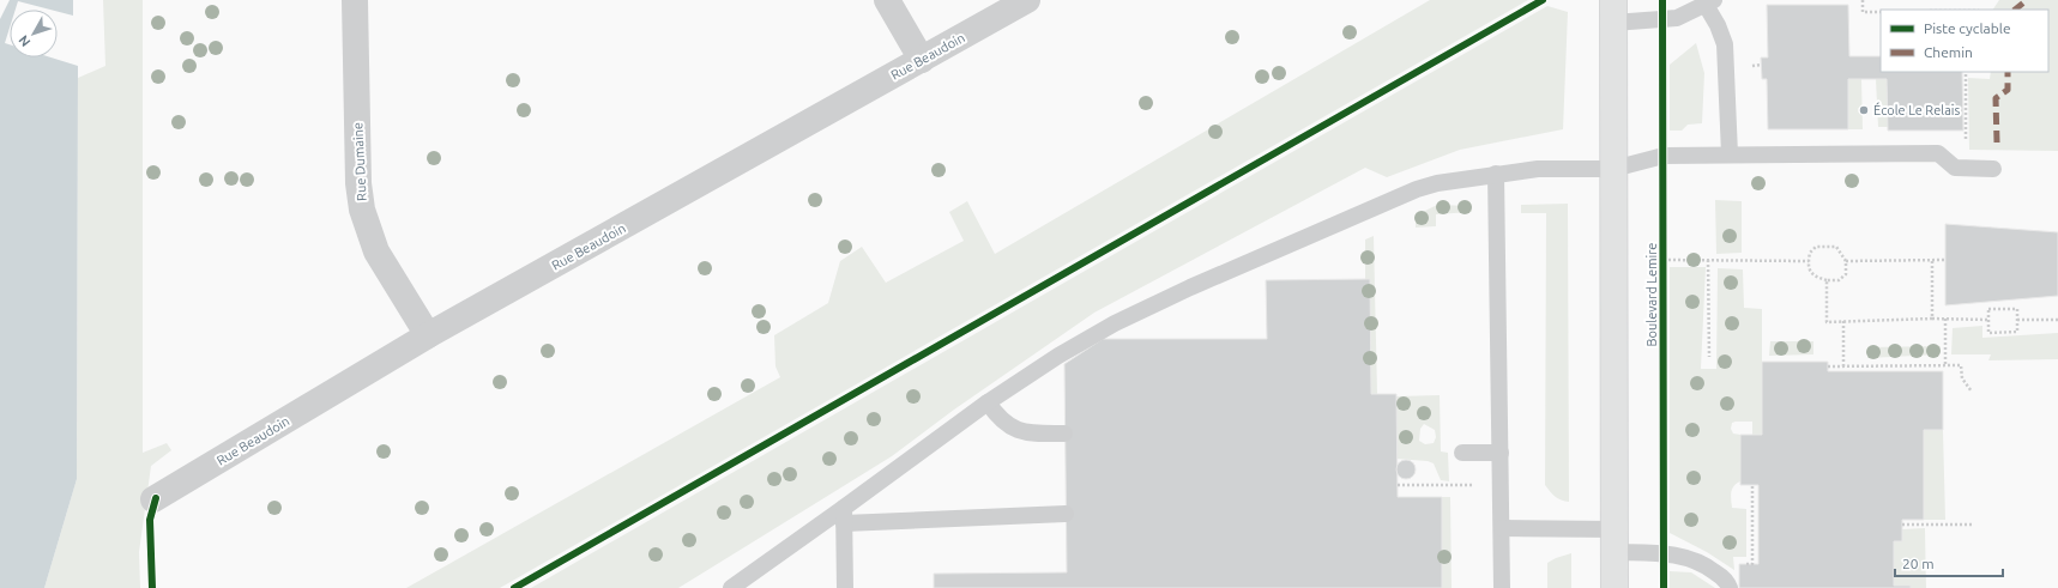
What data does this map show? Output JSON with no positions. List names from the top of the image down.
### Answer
{
  "streets": {
    "street": ["Rue Beaudoin", "Rue Dumaine"],
    "cycle path": ["Boulevard Lemire"]
  },
  "crossings": [
    ["Rue Beaudoin", "Rue Dumaine"]
  ],
  "places": ["École Le Relais"],
  "legend": ["Piste cyclable", "Chemin"],
  "scale_bar": "20 m",
  "north": "bottom left"
}
